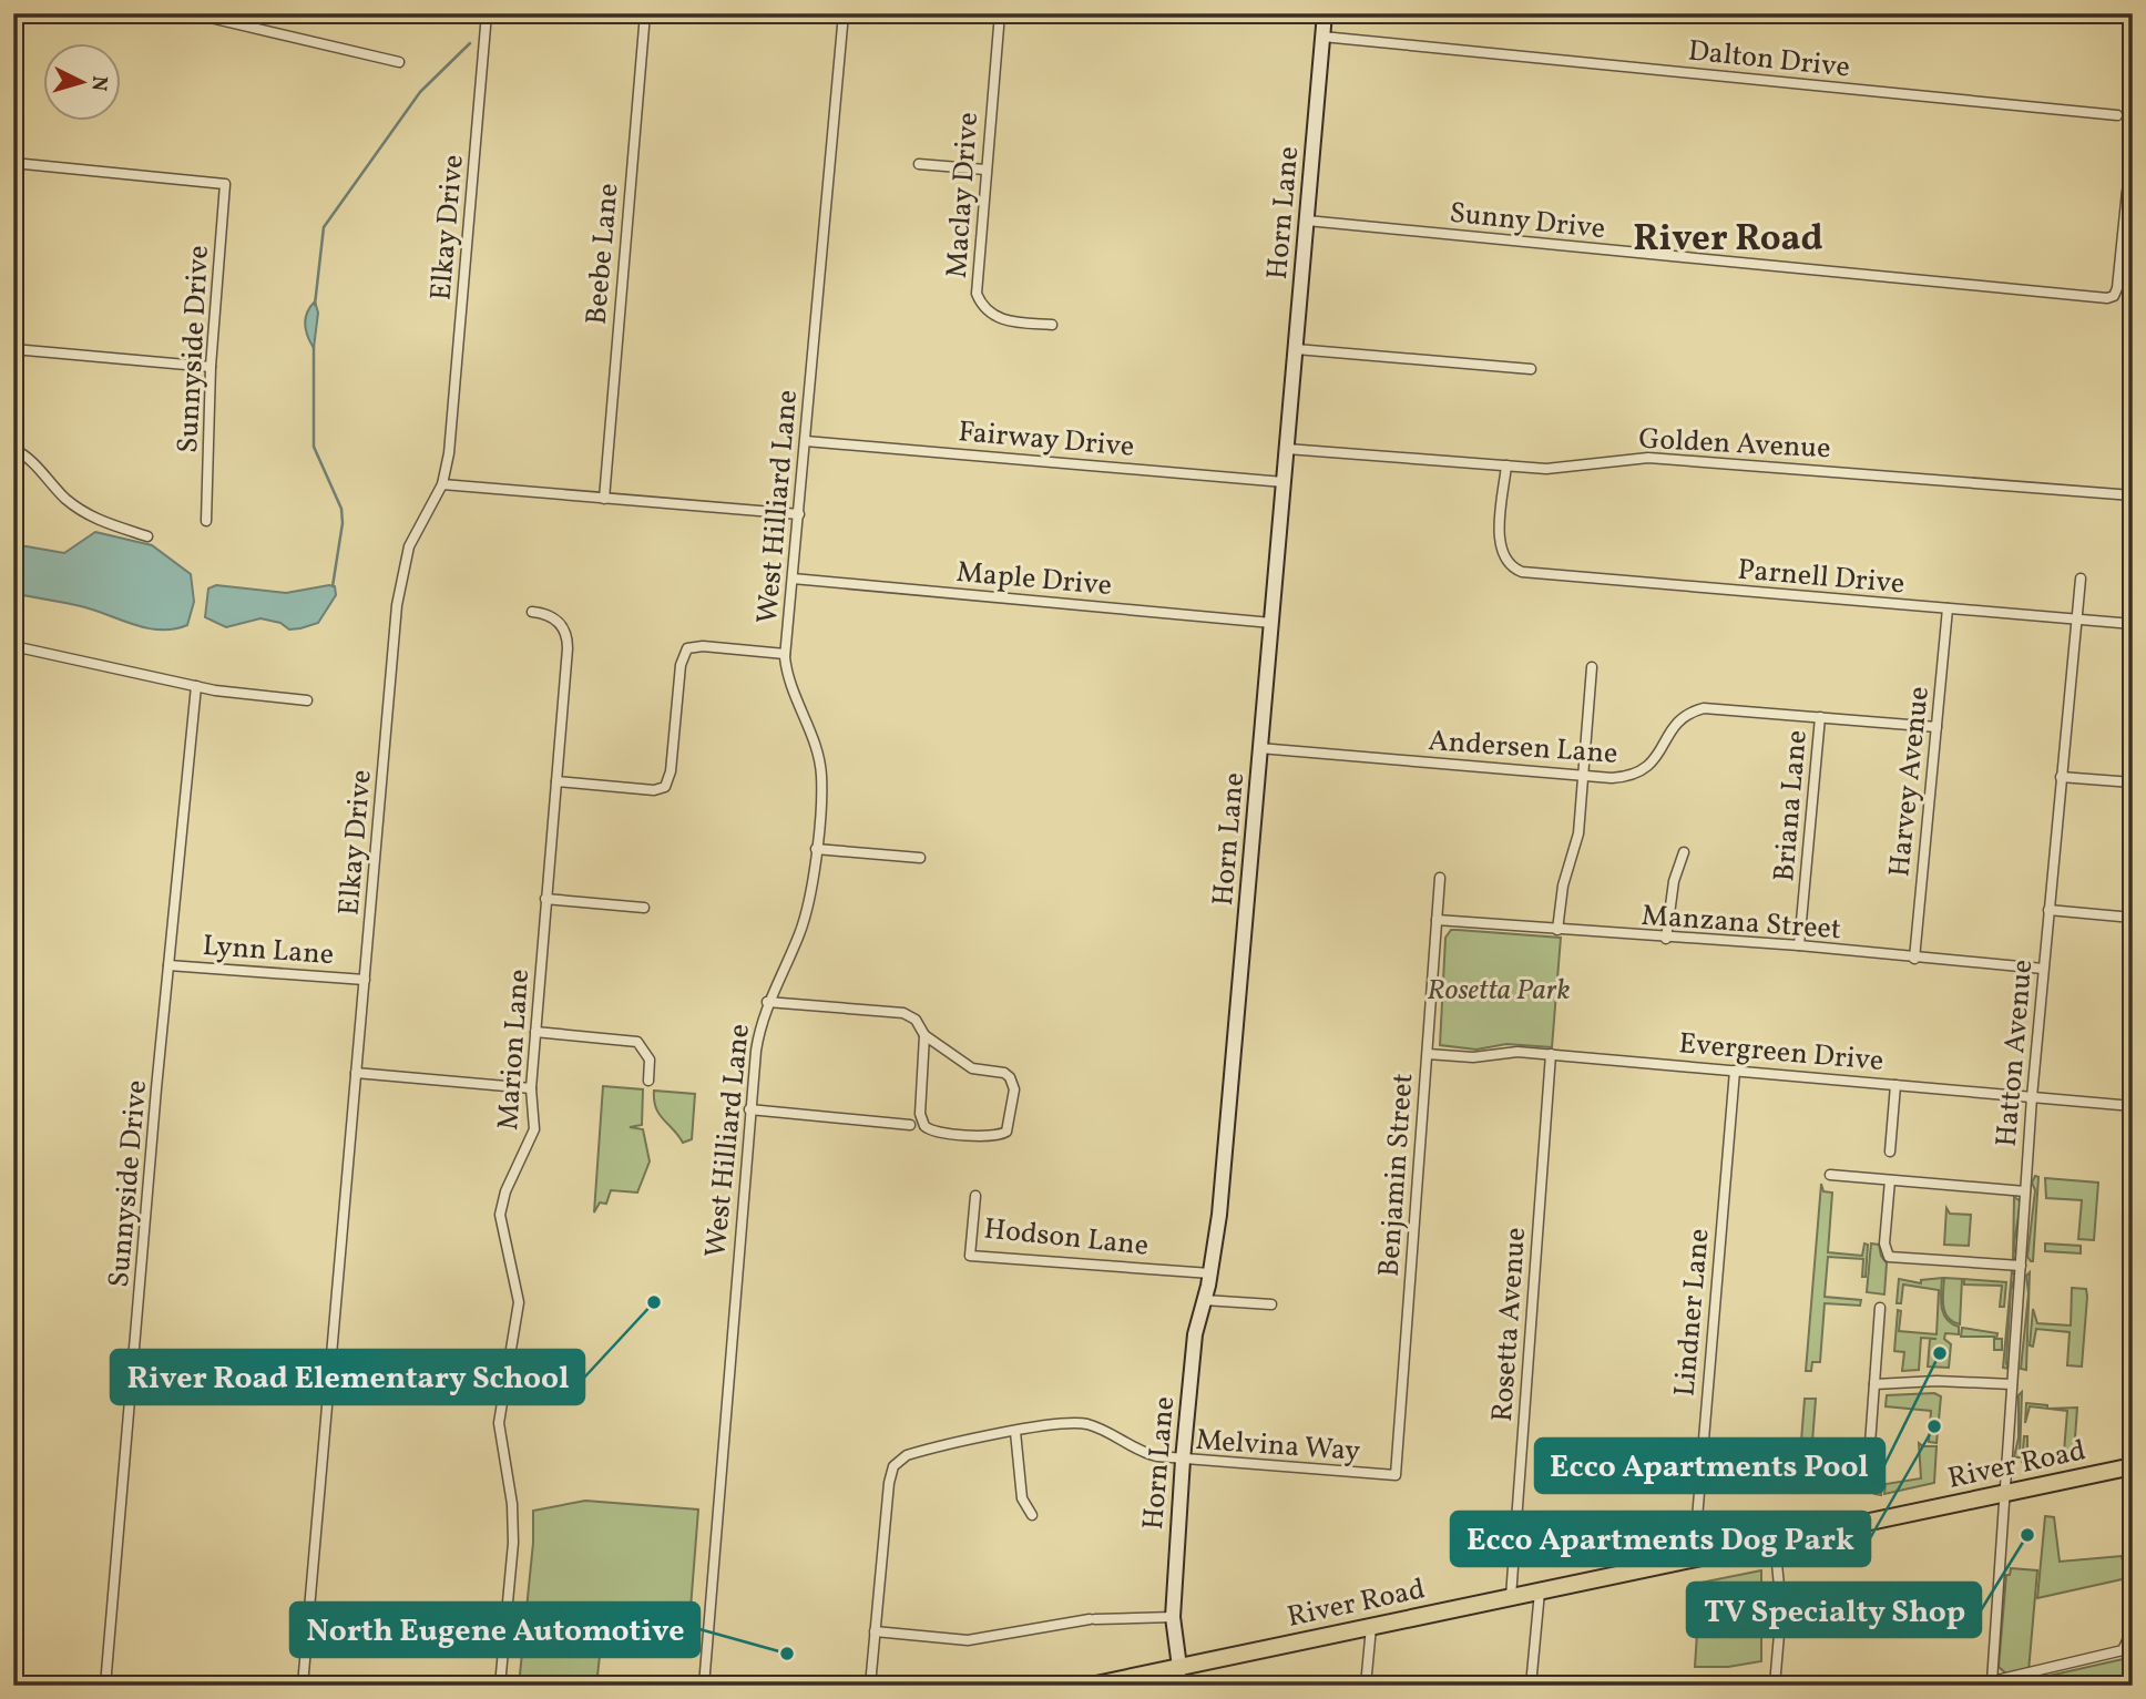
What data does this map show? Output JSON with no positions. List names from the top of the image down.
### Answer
{
  "streets": {
    "main road": ["River Road"],
    "street": [
      "Dalton Drive",
      "Maclay Drive",
      "Horn Lane",
      "Sunny Drive",
      "Elkay Drive",
      "Beebe Lane",
      "Sunnyside Drive",
      "Fairway Drive",
      "Golden Avenue",
      "West Hilliard Lane",
      "Parnell Drive",
      "Maple Drive",
      "Andersen Lane",
      "Harvey Avenue",
      "Briana Lane",
      "Manzana Street",
      "Lynn Lane",
      "Marion Lane",
      "Evergreen Drive",
      "Hatton Avenue",
      "Benjamin Street",
      "Hodson Lane",
      "Lindner Lane",
      "Rosetta Avenue",
      "Melvina Way"
    ]
  },
  "crossings": [
    ["Dalton Drive", "Horn Lane"],
    ["Horn Lane", "Sunny Drive"],
    ["Horn Lane", "Fairway Drive"],
    ["Horn Lane", "Golden Avenue"],
    ["Horn Lane", "Maple Drive"],
    ["Horn Lane", "Andersen Lane"],
    ["Horn Lane", "Hodson Lane"],
    ["Horn Lane", "Melvina Way"],
    ["Horn Lane", "River Road"],
    ["Elkay Drive", "Lynn Lane"],
    ["Sunnyside Drive", "Lynn Lane"],
    ["Fairway Drive", "West Hilliard Lane"],
    ["Golden Avenue", "Parnell Drive"],
    ["West Hilliard Lane", "Maple Drive"],
    ["Parnell Drive", "Harvey Avenue"],
    ["Parnell Drive", "Hatton Avenue"],
    ["Andersen Lane", "Harvey Avenue"],
    ["Andersen Lane", "Briana Lane"],
    ["Harvey Avenue", "Manzana Street"],
    ["Briana Lane", "Manzana Street"],
    ["Manzana Street", "Hatton Avenue"],
    ["Manzana Street", "Benjamin Street"],
    ["Evergreen Drive", "Hatton Avenue"],
    ["Evergreen Drive", "Benjamin Street"],
    ["Evergreen Drive", "Lindner Lane"],
    ["Evergreen Drive", "Rosetta Avenue"],
    ["Hatton Avenue", "River Road"],
    ["Benjamin Street", "Melvina Way"],
    ["Lindner Lane", "River Road"],
    ["Rosetta Avenue", "River Road"]
  ],
  "districts": ["River Road"],
  "parks": ["Rosetta Park"],
  "places": [
    "River Road Elementary School",
    "Ecco Apartments Pool",
    "Ecco Apartments Dog Park",
    "TV Specialty Shop",
    "North Eugene Automotive"
  ],
  "north": "right"
}
